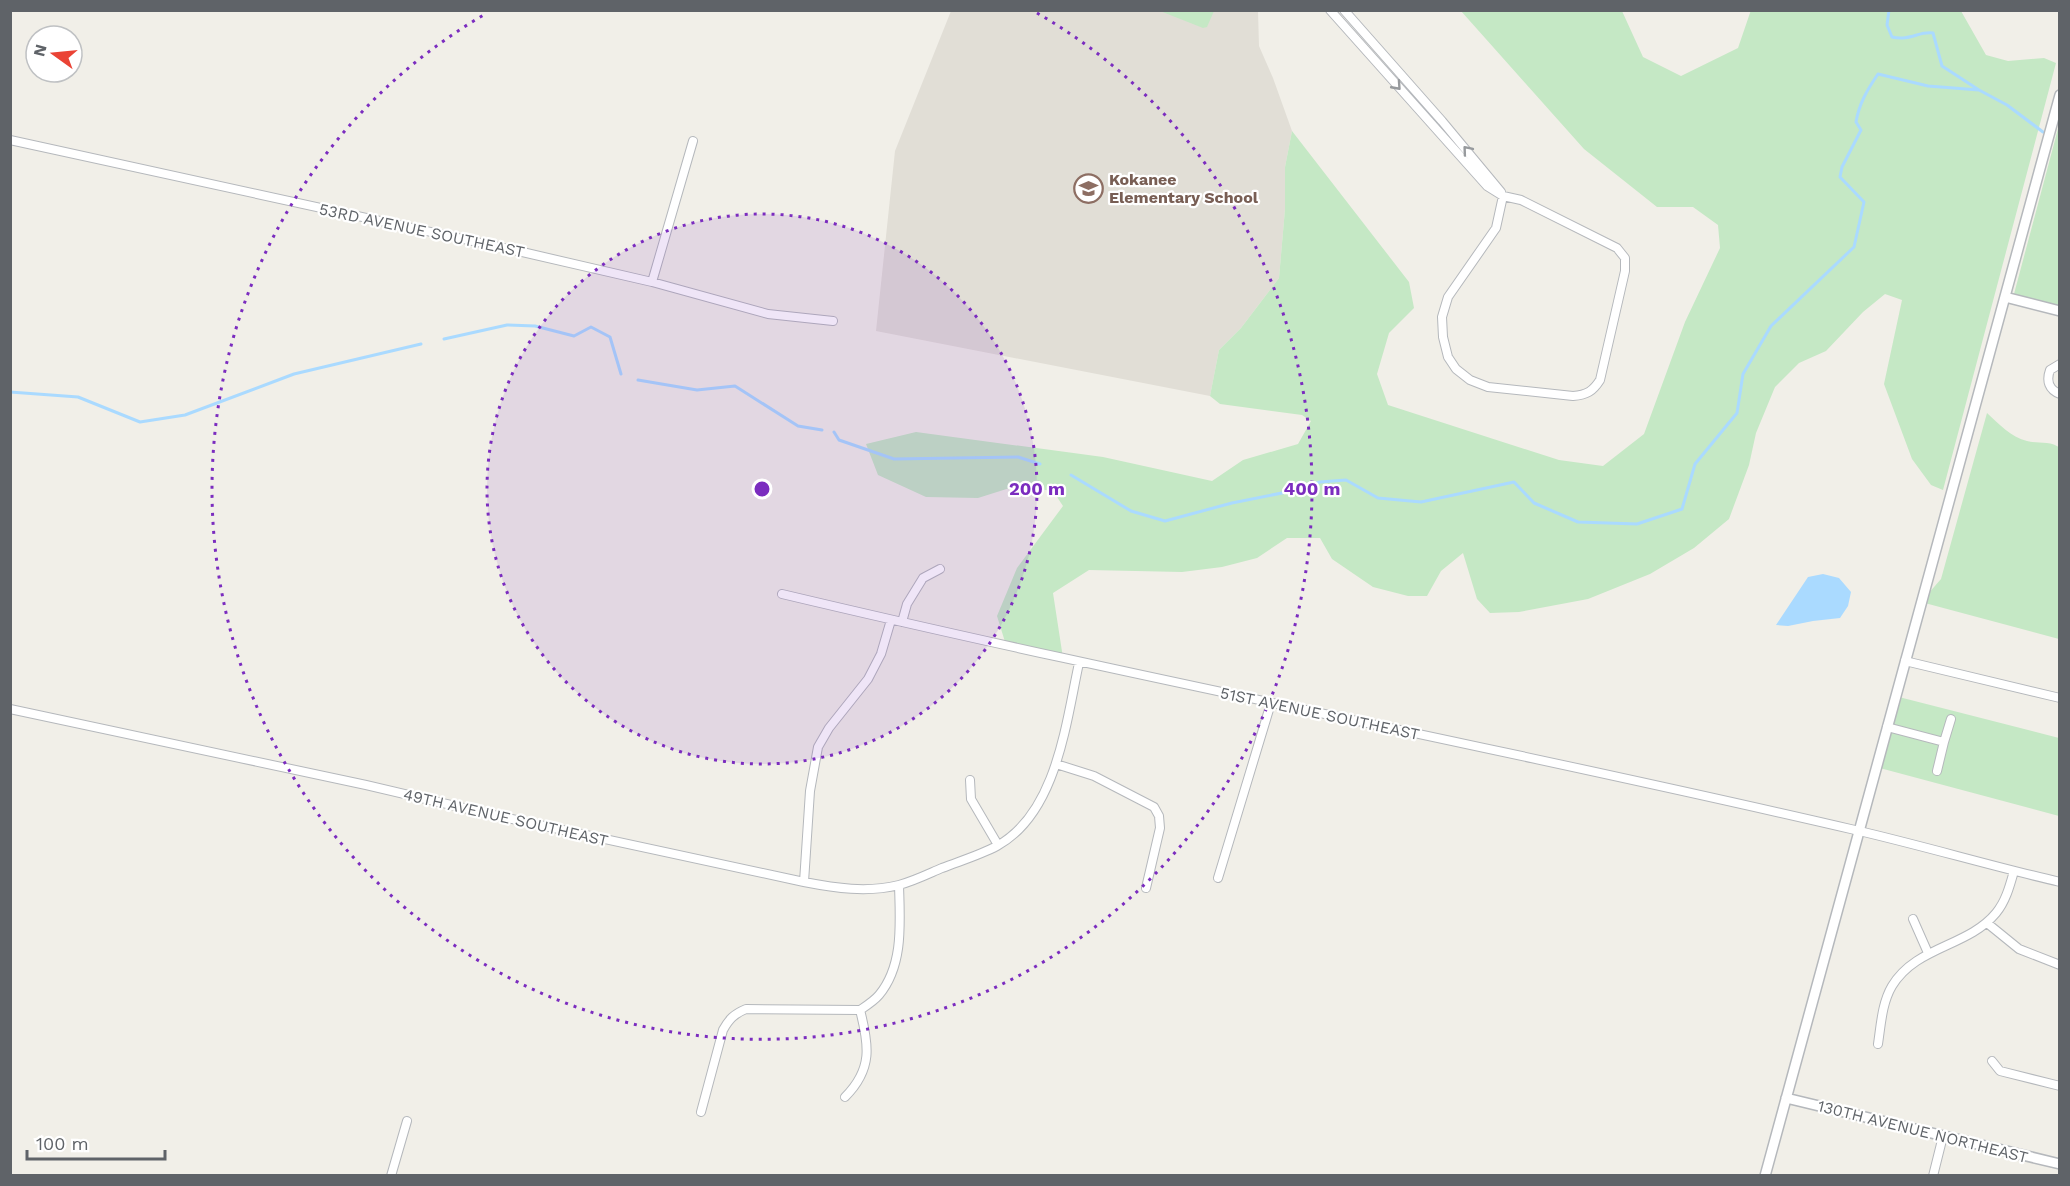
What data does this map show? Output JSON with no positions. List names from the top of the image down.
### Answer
{
  "streets": {
    "street": [
      "53RD AVENUE SOUTHEAST",
      "51ST AVENUE SOUTHEAST",
      "49TH AVENUE SOUTHEAST",
      "130TH AVENUE NORTHEAST"
    ]
  },
  "crossings": [
    ["51ST AVENUE SOUTHEAST", "49TH AVENUE SOUTHEAST"]
  ],
  "places": {
    "school or university": ["Kokanee Elementary School"]
  },
  "scale_bar": "100 m",
  "north": "left",
  "rings": ["200 m", "400 m"]
}
